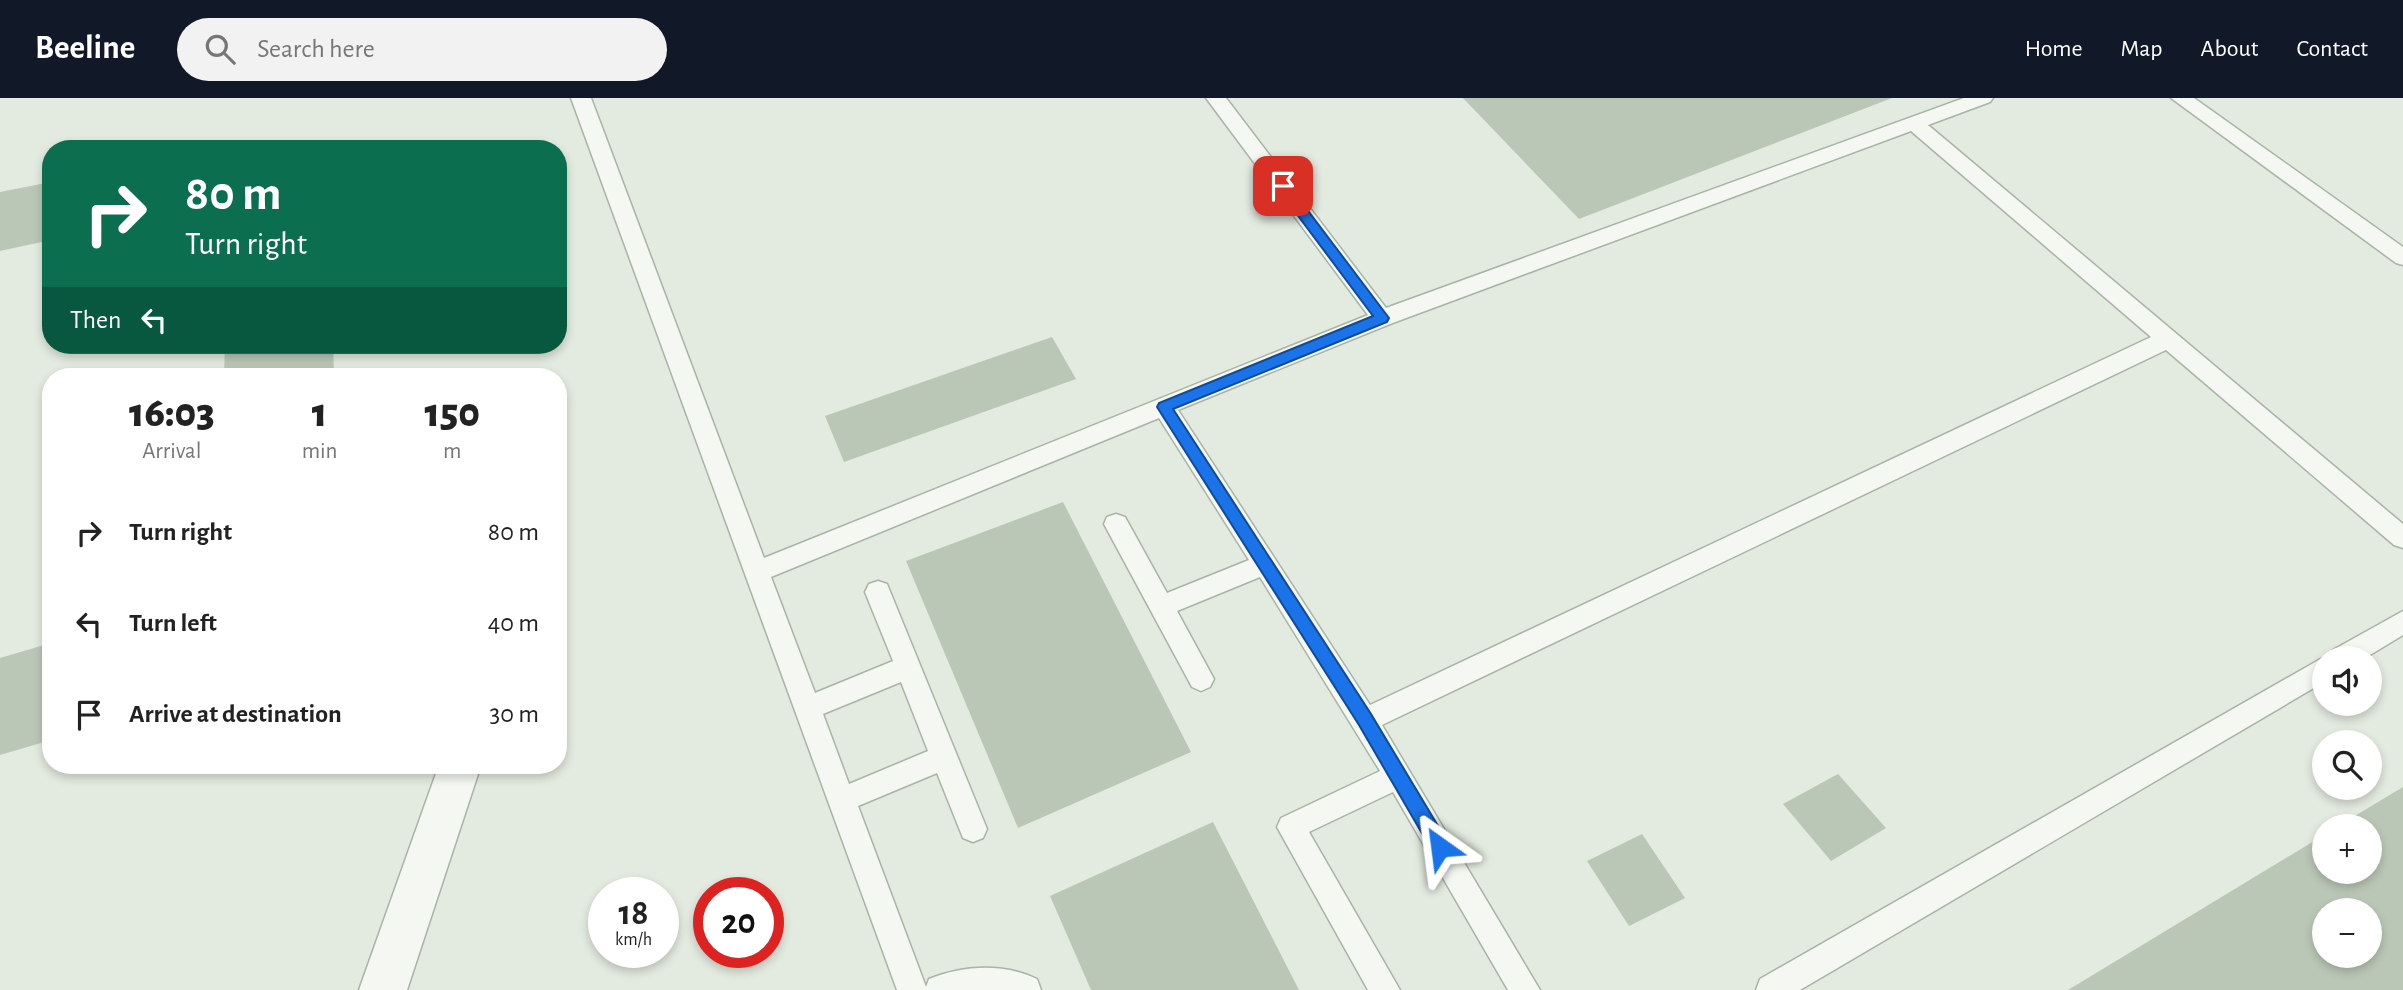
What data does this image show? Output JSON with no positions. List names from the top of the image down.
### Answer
{
  "page": {
    "header": "Beeline",
    "search": "Search here",
    "nav": [
      "Home",
      "Map",
      "About",
      "Contact"
    ],
    "turn": ["80 m", "Turn right"],
    "then": "Then",
    "eta": [
      "16:03",
      "Arrival",
      "1",
      "min",
      "150",
      "m"
    ],
    "list": [
      {
        "name": "Turn right",
        "value": "80 m"
      },
      {
        "name": "Turn left",
        "value": "40 m"
      },
      {
        "name": "Arrive at destination",
        "value": "30 m"
      }
    ],
    "map_buttons": ["+", "−"],
    "speed": "18 km/h",
    "limit": "20"
  }
}
